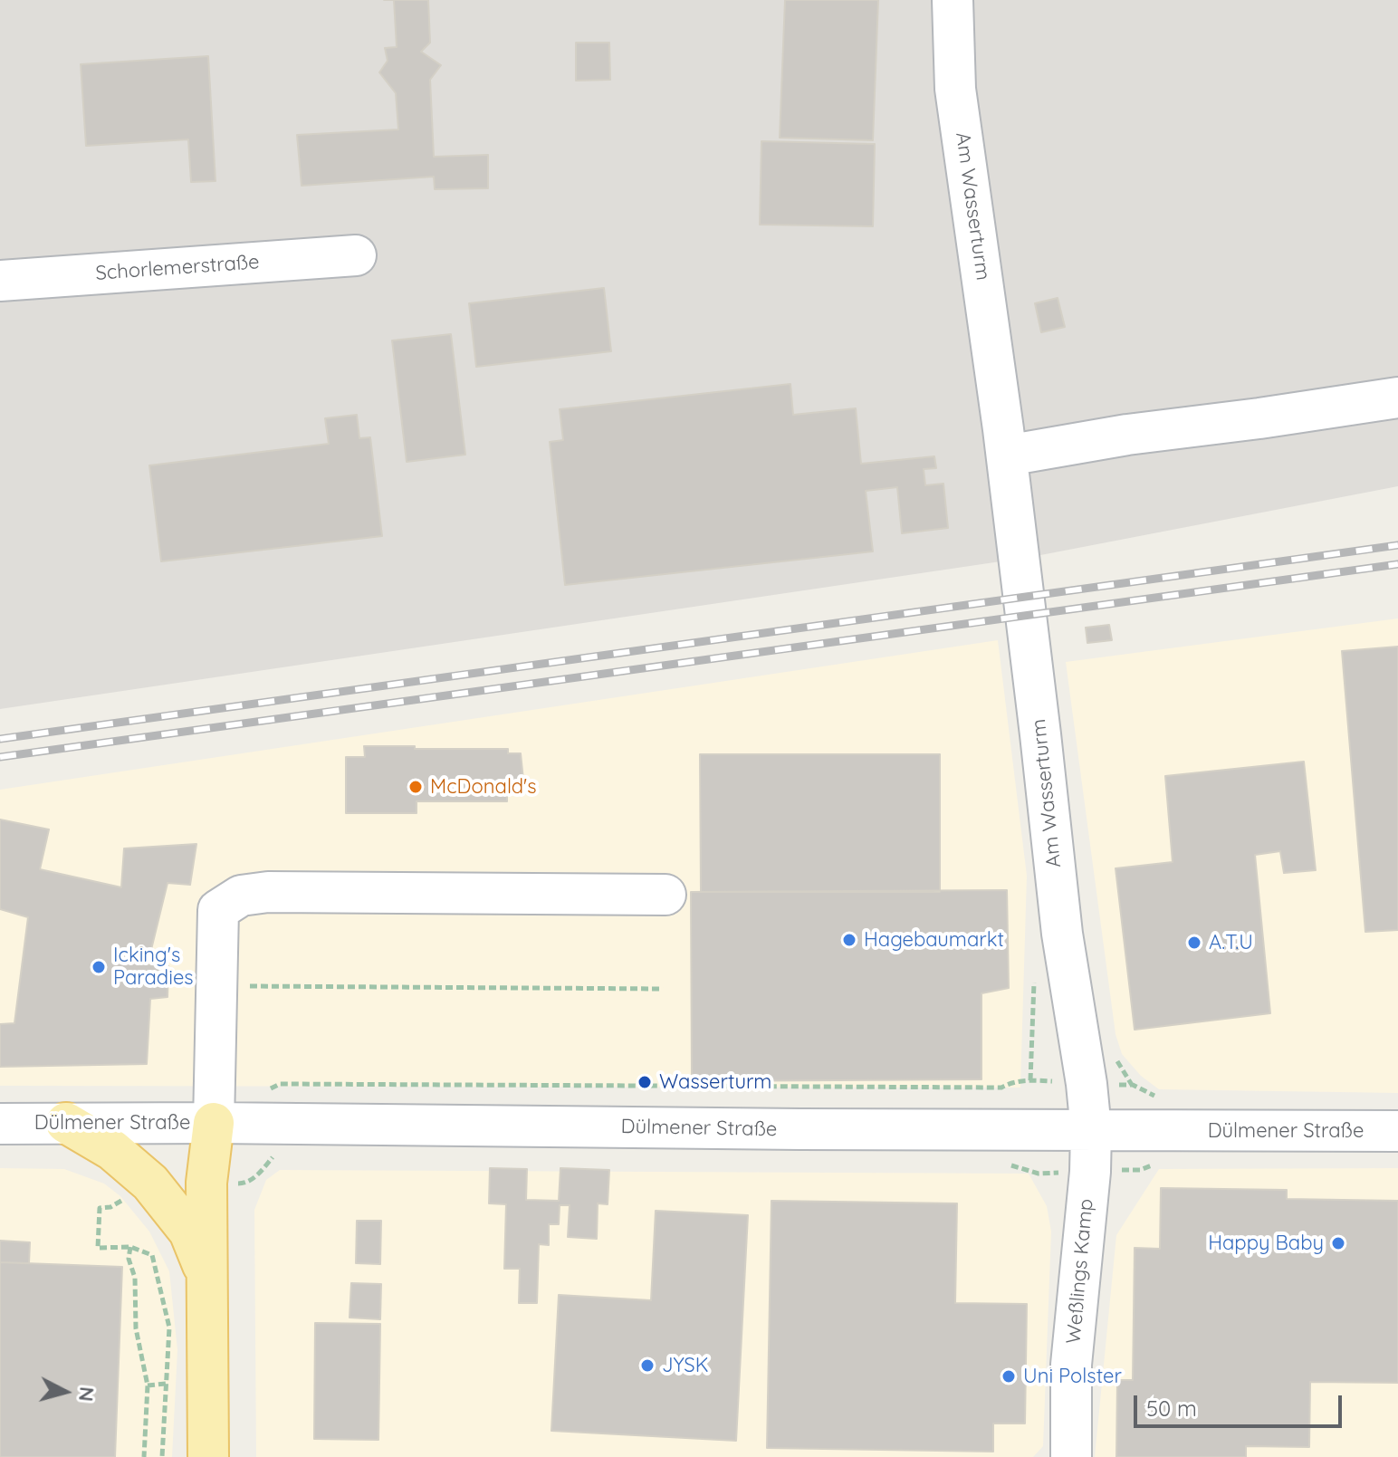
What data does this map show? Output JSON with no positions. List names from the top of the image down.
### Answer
{
  "streets": {
    "street": [
      "Am Wasserturm",
      "Schorlemerstraße",
      "Dülmener Straße",
      "Weßlings Kamp"
    ]
  },
  "crossings": [
    ["Am Wasserturm", "Dülmener Straße"],
    ["Am Wasserturm", "Weßlings Kamp"],
    ["Dülmener Straße", "Weßlings Kamp"]
  ],
  "places": [
    "McDonald's",
    "Hagebaumarkt",
    "A.T.U",
    "Icking's Paradies",
    "Wasserturm",
    "Happy Baby",
    "JYSK",
    "Uni Polster"
  ],
  "scale_bar": "50 m",
  "north": "right"
}
